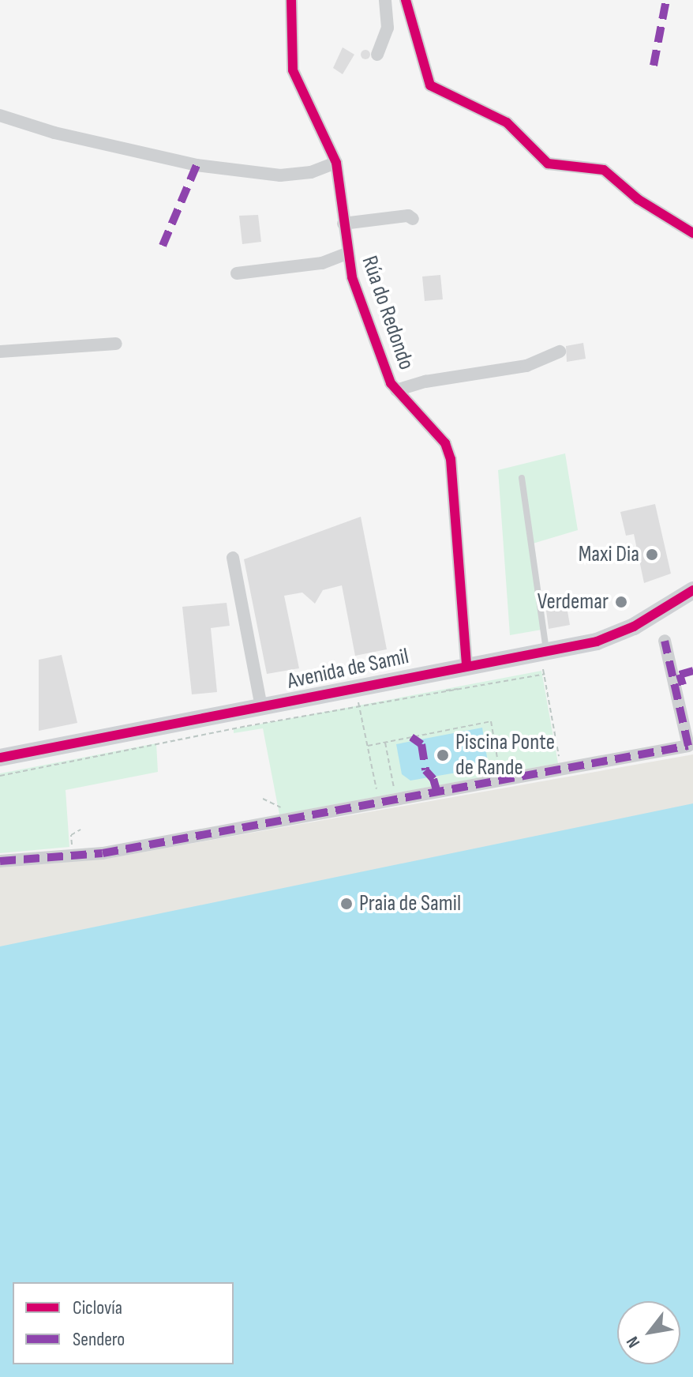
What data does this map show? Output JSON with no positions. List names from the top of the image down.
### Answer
{
  "streets": {
    "main road": ["Avenida de Samil"],
    "street": ["Rúa do Redondo"]
  },
  "crossings": [
    ["Rúa do Redondo", "Avenida de Samil"]
  ],
  "places": [
    "Maxi Dia",
    "Verdemar",
    "Piscina Ponte de Rande",
    "Praia de Samil"
  ],
  "legend": ["Ciclovía", "Sendero"],
  "north": "bottom left"
}
